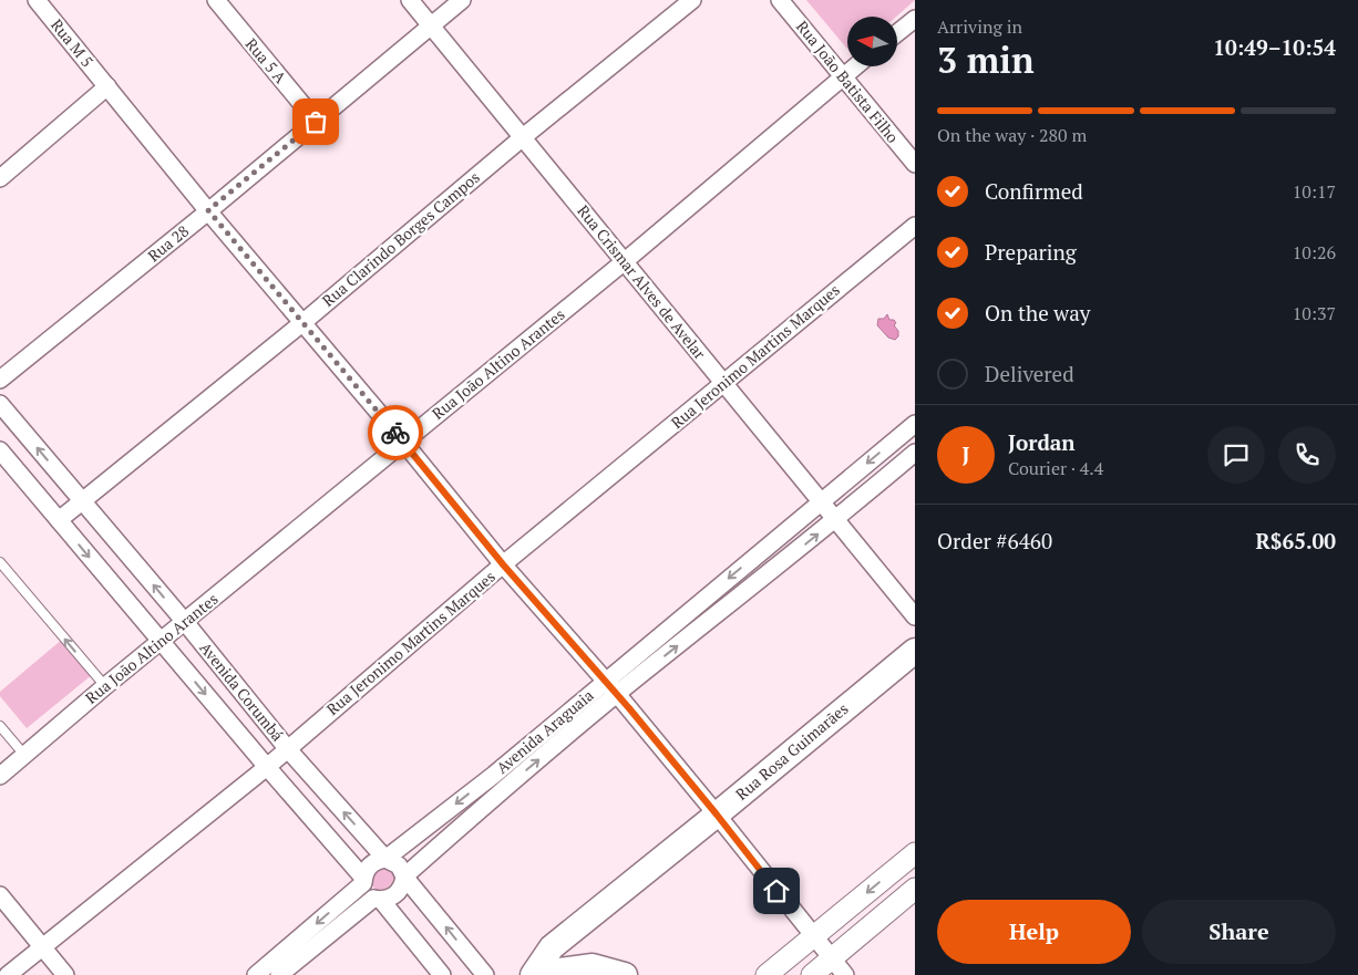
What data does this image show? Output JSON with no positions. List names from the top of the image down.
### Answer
{
  "streets": {
    "main road": ["Rua Rosa Guimarães"],
    "street": [
      "Rua M 5",
      "Rua 5 A",
      "Rua João Batista Filho",
      "Rua Clarindo Borges Campos",
      "Rua 28",
      "Rua Crismar Alves de Avelar",
      "Rua Jeronimo Martins Marques",
      "Rua João Altino Arantes",
      "Avenida Corumbá",
      "Avenida Araguaia"
    ]
  },
  "crossings": [
    ["Rua M 5", "Rua Clarindo Borges Campos"],
    ["Rua M 5", "Rua 28"],
    ["Rua M 5", "Rua Jeronimo Martins Marques"],
    ["Rua M 5", "Rua João Altino Arantes"],
    ["Rua M 5", "Avenida Araguaia"],
    ["Rua M 5", "Rua Rosa Guimarães"],
    ["Rua 5 A", "Rua 28"],
    ["Rua João Batista Filho", "Rua João Altino Arantes"],
    ["Rua Clarindo Borges Campos", "Rua Crismar Alves de Avelar"],
    ["Rua Clarindo Borges Campos", "Avenida Corumbá"],
    ["Rua 28", "Rua Crismar Alves de Avelar"],
    ["Rua Crismar Alves de Avelar", "Rua Jeronimo Martins Marques"],
    ["Rua Crismar Alves de Avelar", "Rua João Altino Arantes"],
    ["Rua Crismar Alves de Avelar", "Avenida Araguaia"],
    ["Rua Jeronimo Martins Marques", "Avenida Corumbá"],
    ["Rua João Altino Arantes", "Avenida Corumbá"],
    ["Avenida Corumbá", "Avenida Araguaia"]
  ],
  "north": "left",
  "page": {
    "heading": ["3 min", "Arriving in", "10:49–10:54"],
    "panel": [
      "Jordan",
      "Courier · 4.4",
      "Order #6460",
      "R$65.00"
    ],
    "bar": "On the way · 280 m",
    "list": [
      ["Confirmed", "10:17"],
      ["Preparing", "10:26"],
      ["On the way", "10:37"],
      "Delivered"
    ],
    "round": "J",
    "buttons": ["Help", "Share"]
  }
}
